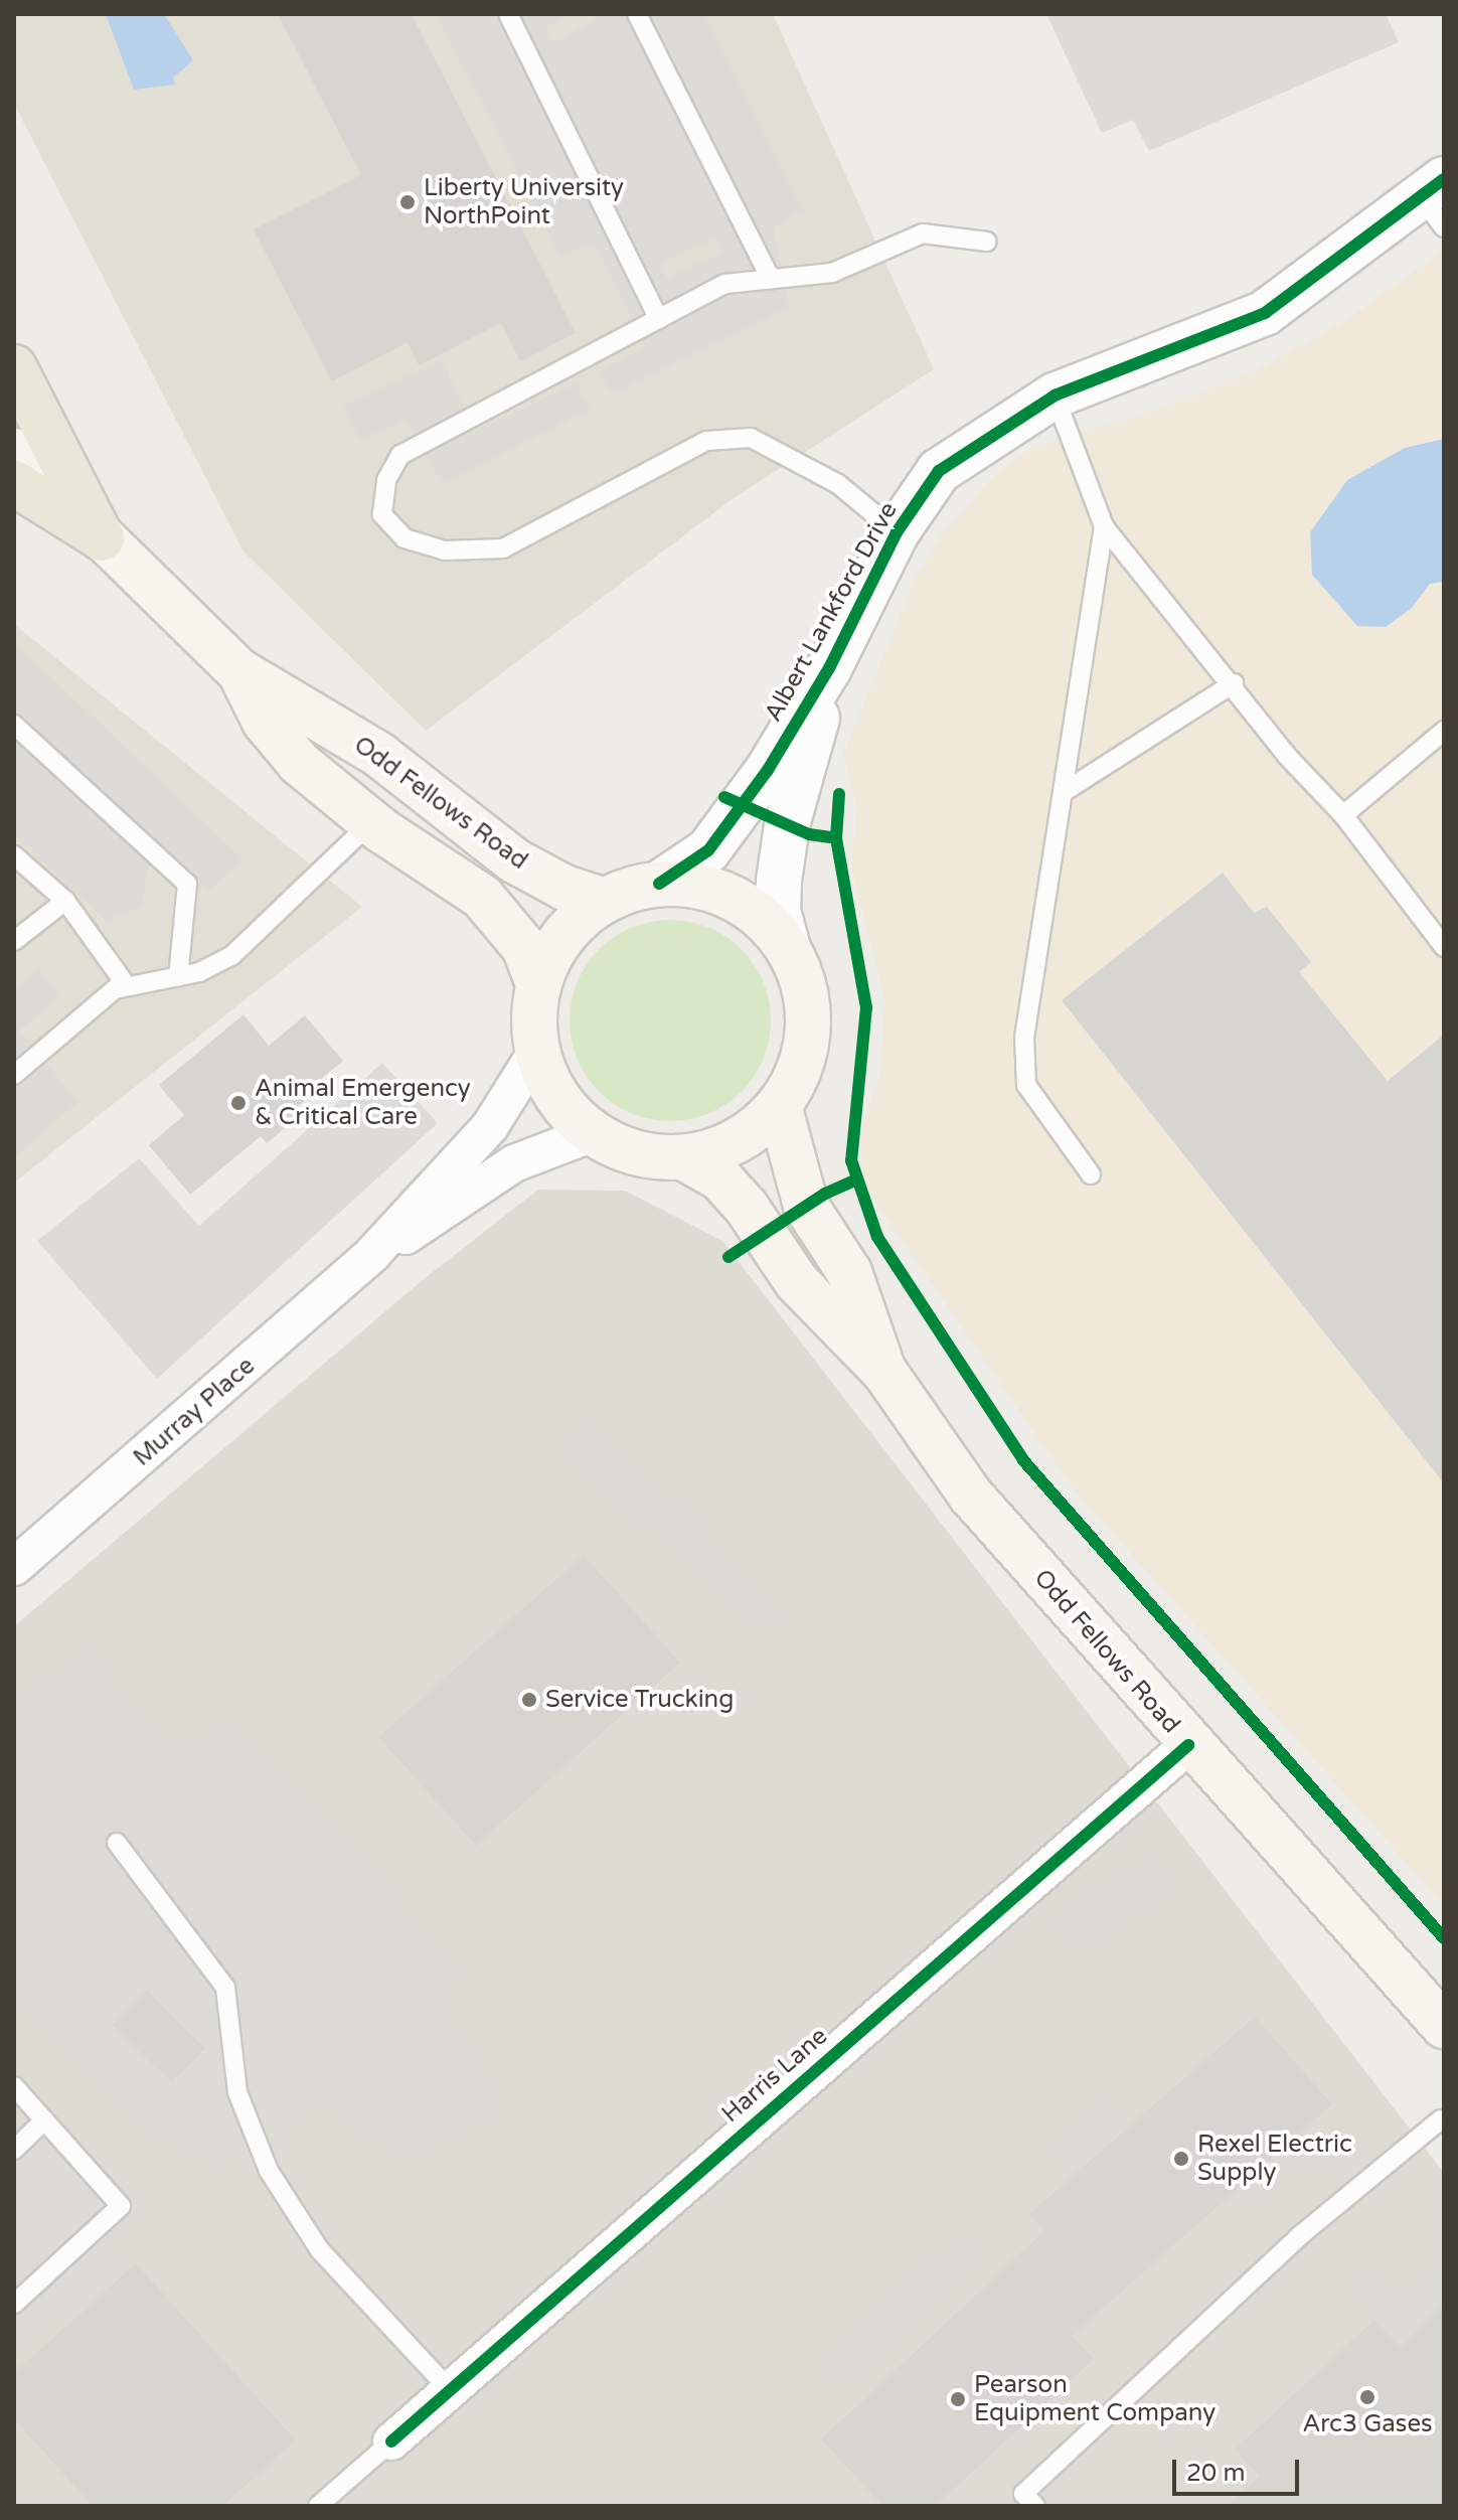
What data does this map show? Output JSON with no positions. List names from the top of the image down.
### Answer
{
  "streets": {
    "main road": ["Odd Fellows Road"],
    "street": ["Albert Lankford Drive", "Murray Place", "Harris Lane"]
  },
  "crossings": [
    ["Albert Lankford Drive", "Odd Fellows Road"],
    ["Albert Lankford Drive", "Murray Place"],
    ["Odd Fellows Road", "Murray Place"],
    ["Odd Fellows Road", "Harris Lane"]
  ],
  "places": [
    "Liberty University NorthPoint",
    "Animal Emergency & Critical Care",
    "Service Trucking",
    "Rexel Electric Supply",
    "Arc3 Gases",
    "Pearson Equipment Company"
  ],
  "scale_bar": "20 m"
}
